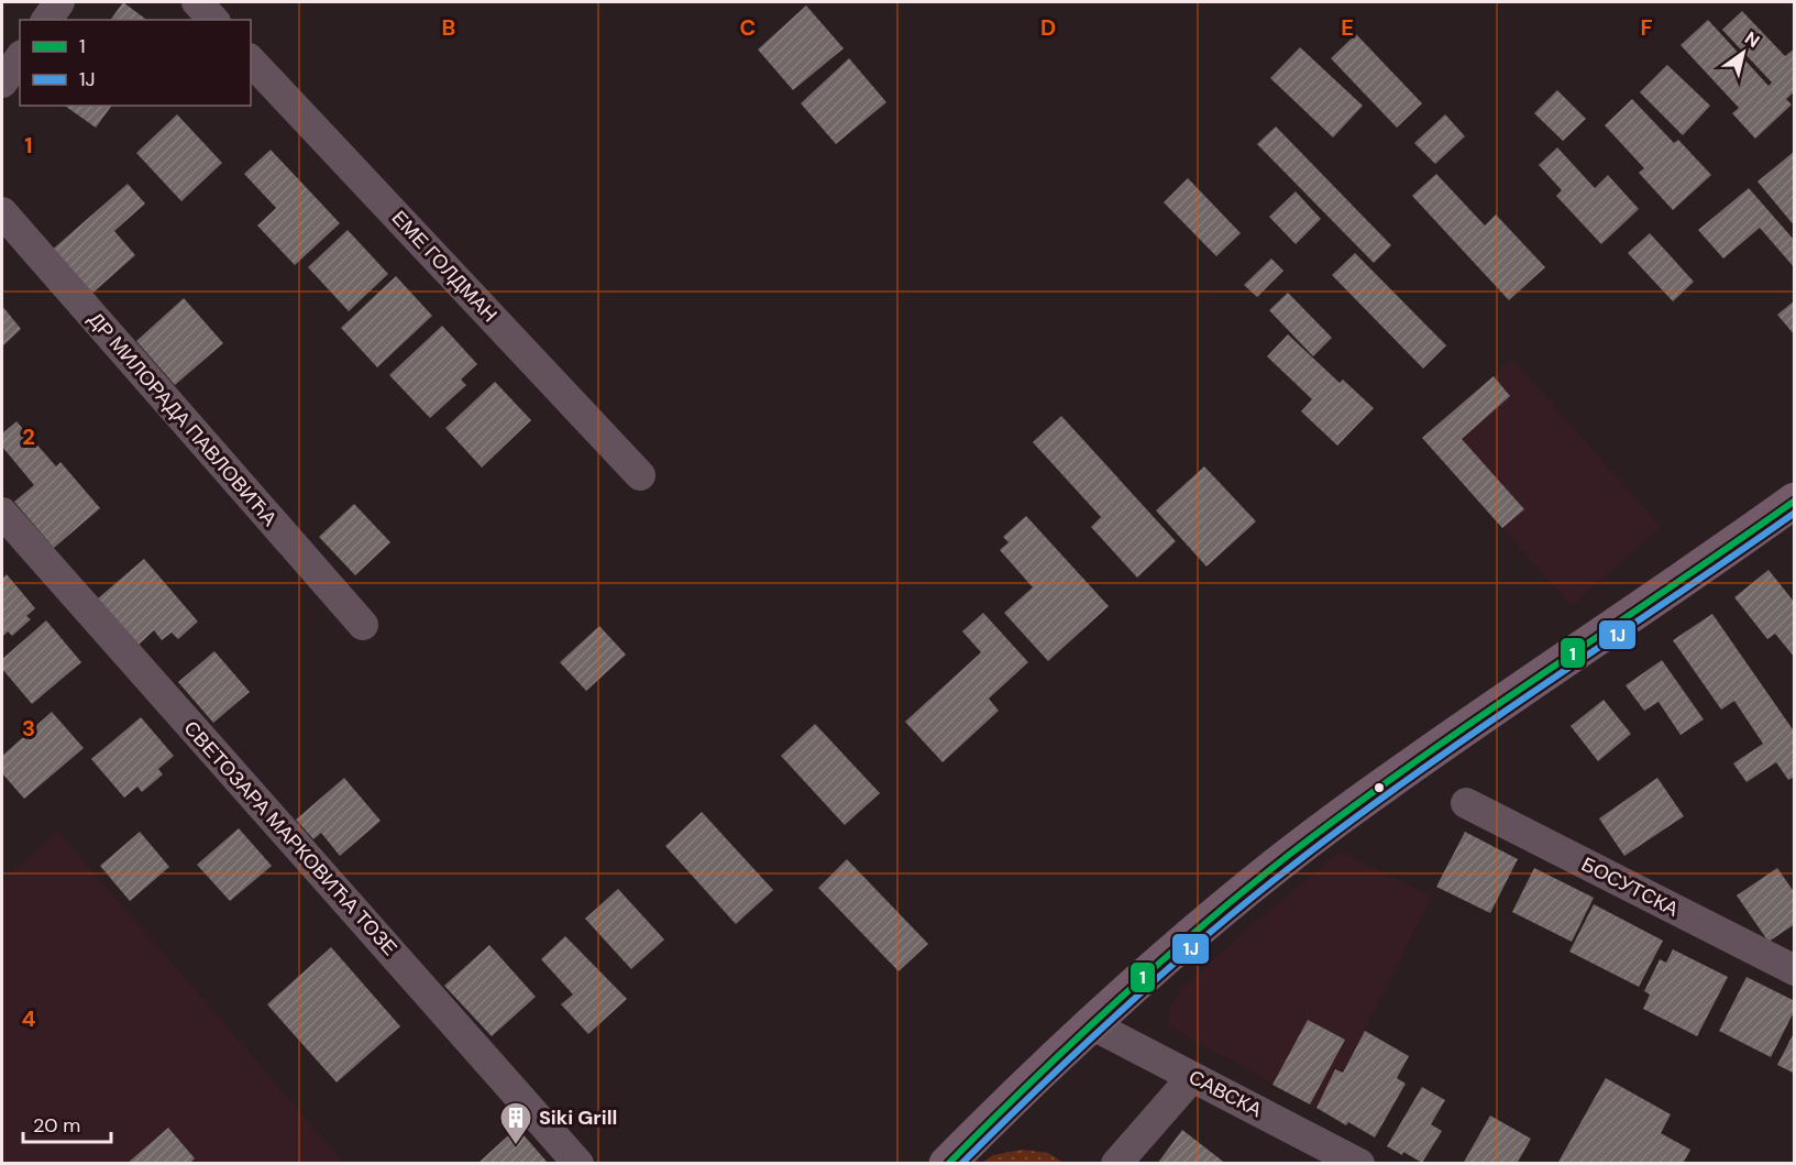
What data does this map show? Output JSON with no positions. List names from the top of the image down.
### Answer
{
  "streets": {
    "street": [
      "ЕМЕ ГОЛДМАН",
      "ДР МИЛОРАДА ПАВЛОВИЋА",
      "СВЕТОЗАРА МАРКОВИЋА ТОЗЕ",
      "БОСУТСКА",
      "САВСКА"
    ]
  },
  "places": {
    "building": ["Siki Grill"]
  },
  "lines": ["transit line 1", "transit line 1J"],
  "legend": ["1", "1J"],
  "scale_bar": "20 m",
  "north": "top right",
  "grid": {
    "columns": [
      "B",
      "C",
      "D",
      "E",
      "F"
    ],
    "rows": [
      "1",
      "2",
      "3",
      "4"
    ]
  }
}
